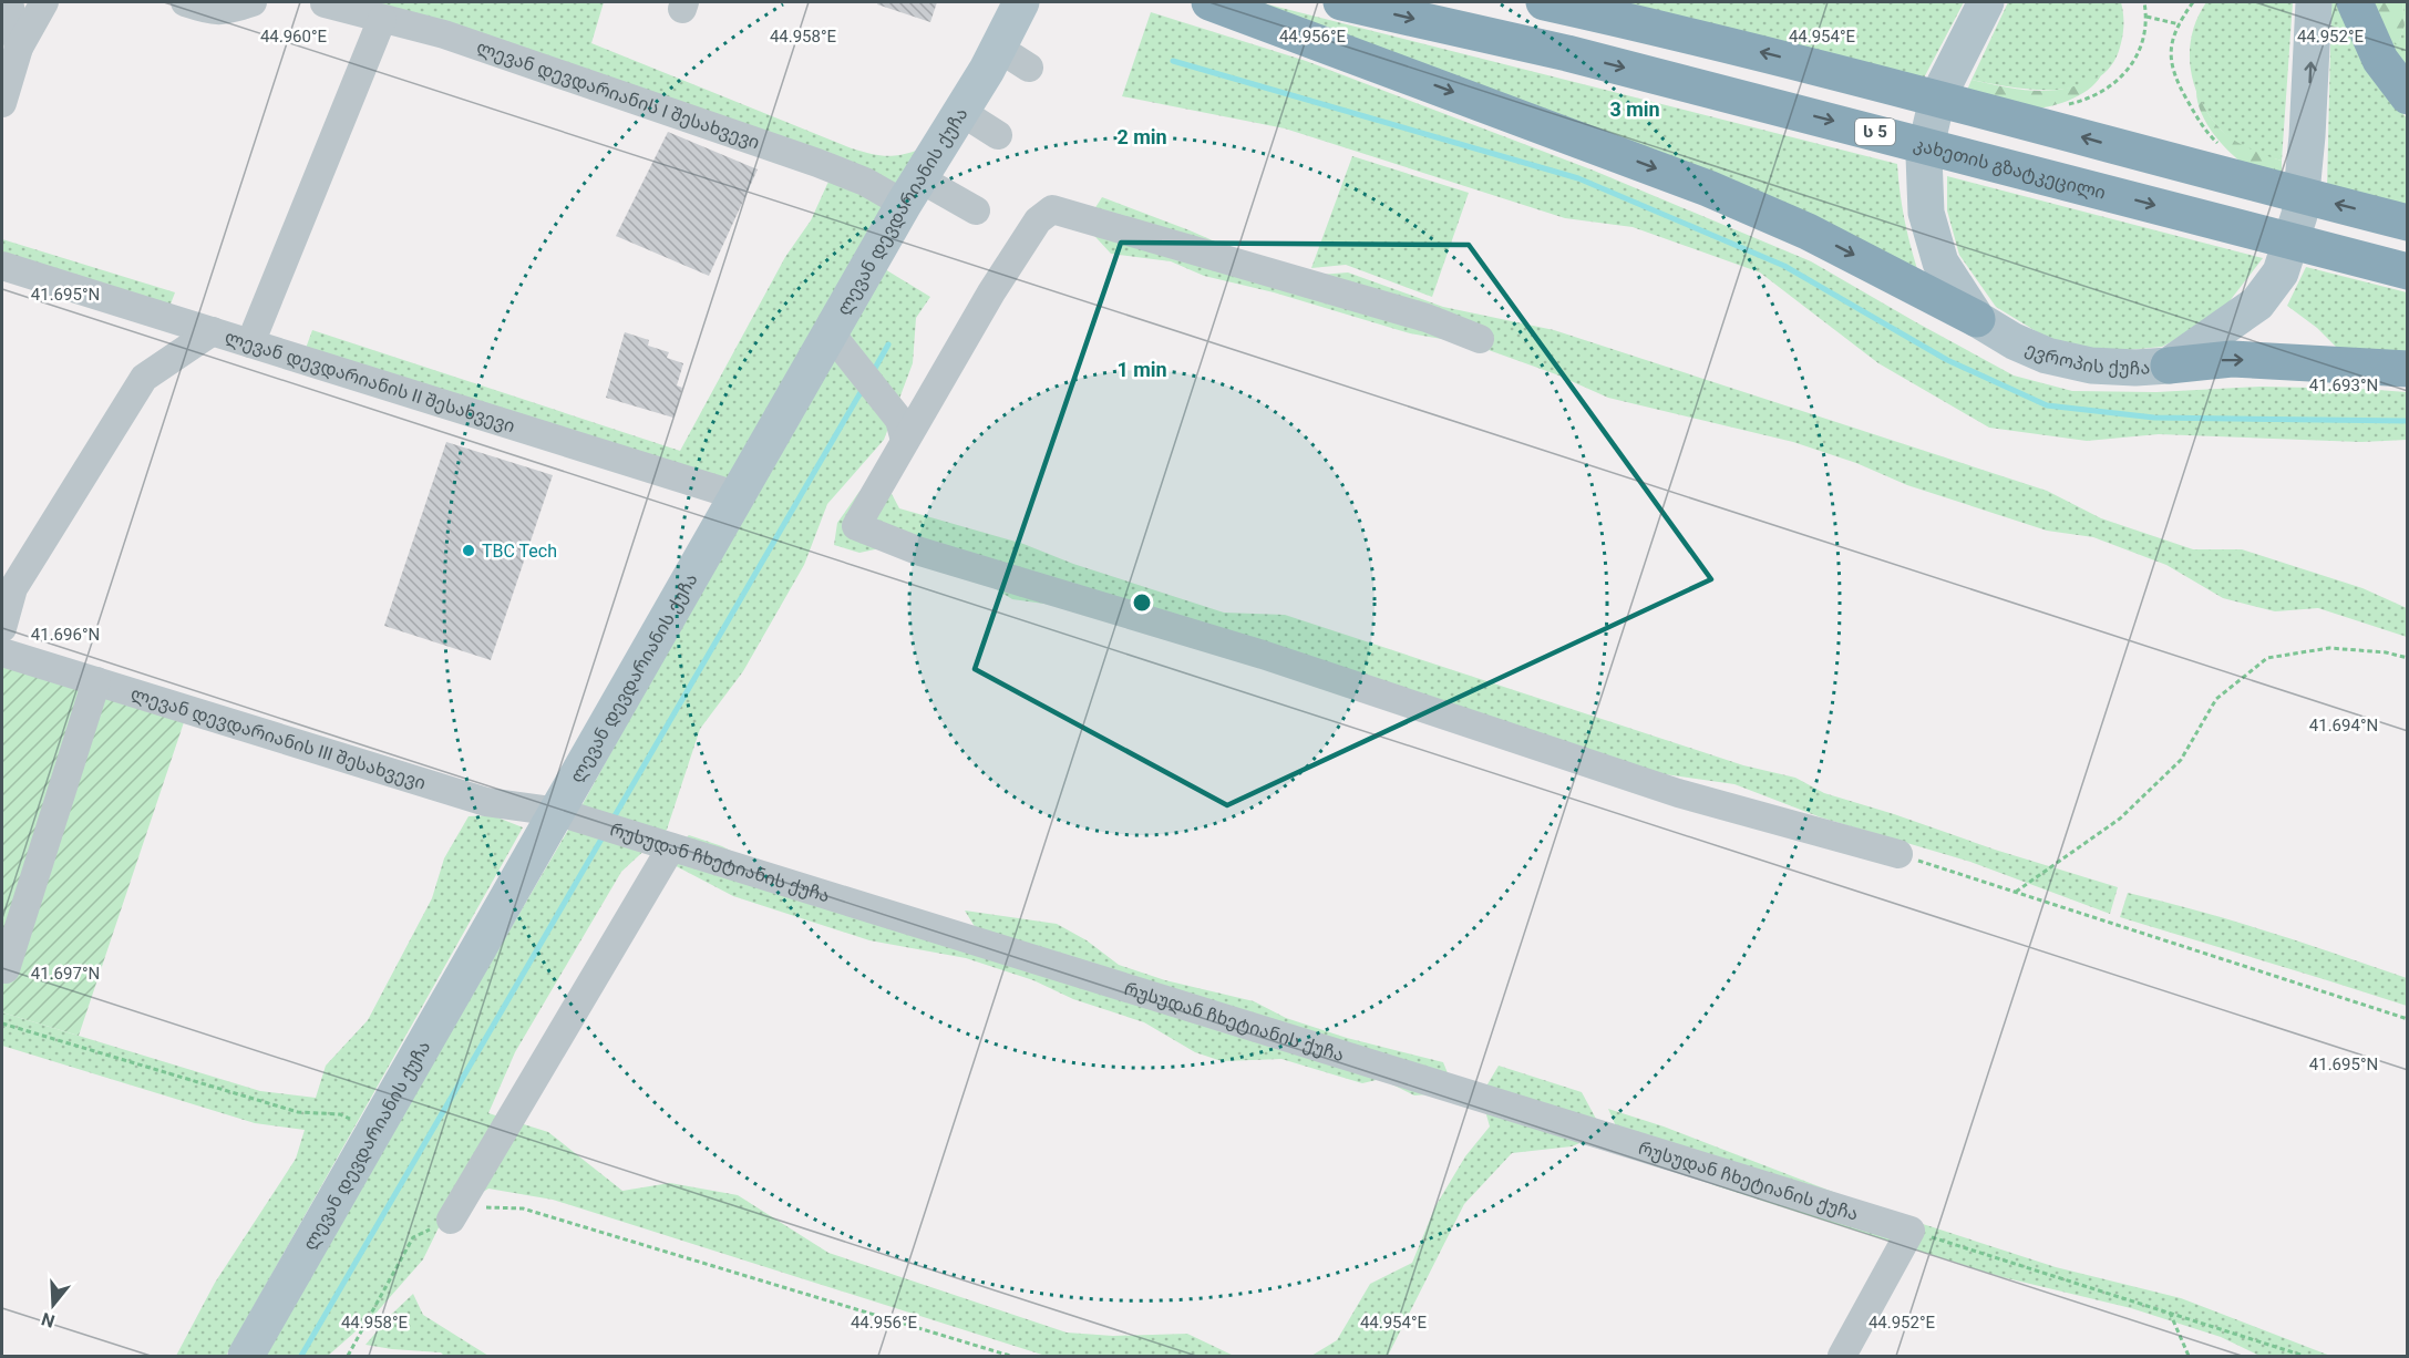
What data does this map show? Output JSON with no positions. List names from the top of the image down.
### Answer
{
  "streets": {
    "highway": ["ს 5", "კახეთის გზატკეცილი"],
    "main road": ["ლევან დევდარიანის ქუჩა", "ევროპის ქუჩა"],
    "street": [
      "ლევან დევდარიანის I შესახვევი",
      "ლევან დევდარიანის II შესახვევი",
      "ლევან დევდარიანის III შესახვევი",
      "რუსუდან ჩხეტიანის ქუჩა"
    ]
  },
  "crossings": [
    ["ლევან დევდარიანის I შესახვევი", "ლევან დევდარიანის ქუჩა"],
    ["ლევან დევდარიანის ქუჩა", "ლევან დევდარიანის II შესახვევი"],
    ["ლევან დევდარიანის ქუჩა", "ლევან დევდარიანის III შესახვევი"],
    ["ლევან დევდარიანის ქუჩა", "რუსუდან ჩხეტიანის ქუჩა"],
    ["ლევან დევდარიანის III შესახვევი", "რუსუდან ჩხეტიანის ქუჩა"]
  ],
  "one_way": ["ევროპის ქუჩა"],
  "places": ["TBC Tech"],
  "north": "bottom",
  "coordinates": [
    "44.960°E",
    "44.958°E",
    "44.956°E",
    "44.954°E",
    "44.952°E",
    "41.695°N",
    "41.693°N",
    "41.696°N",
    "41.694°N",
    "41.697°N"
  ],
  "rings": ["3 min", "2 min", "1 min"]
}
